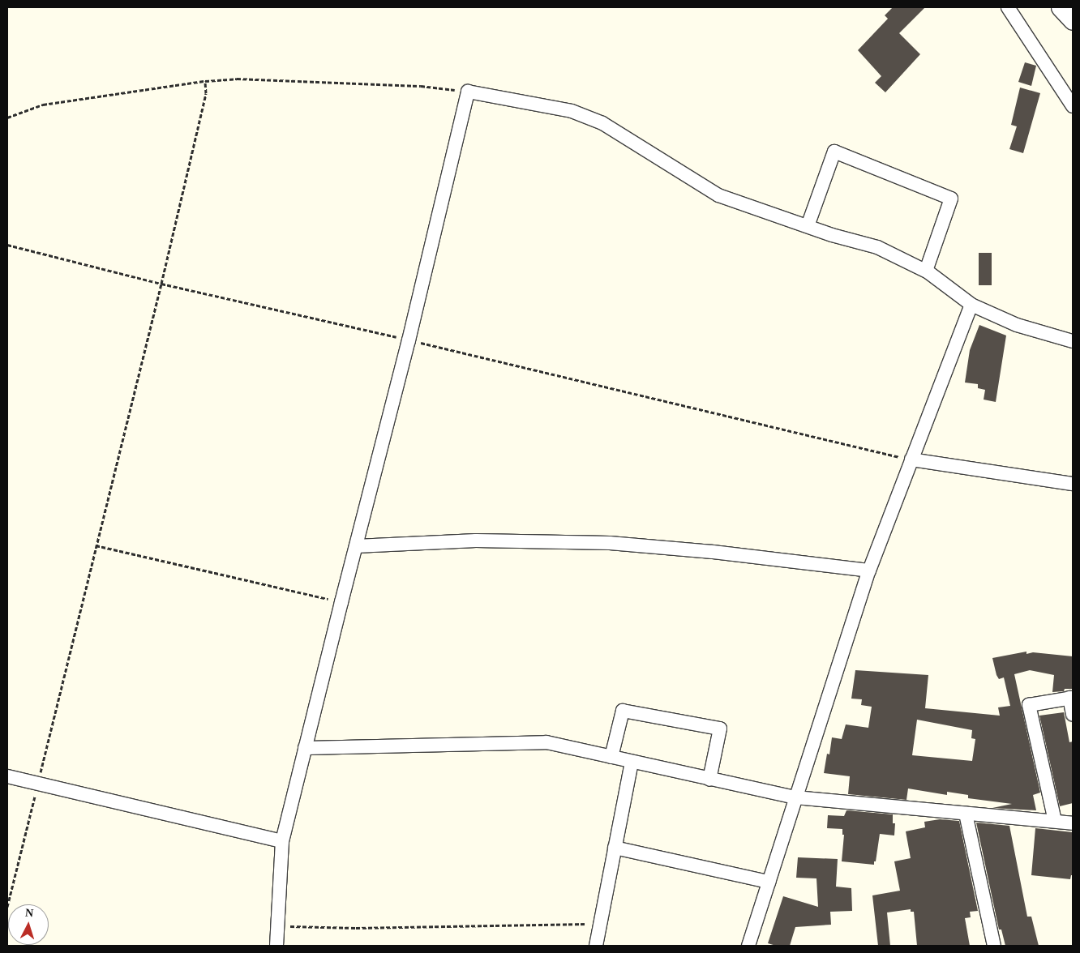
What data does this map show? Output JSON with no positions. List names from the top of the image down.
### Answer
{
  "north": "top"
}
